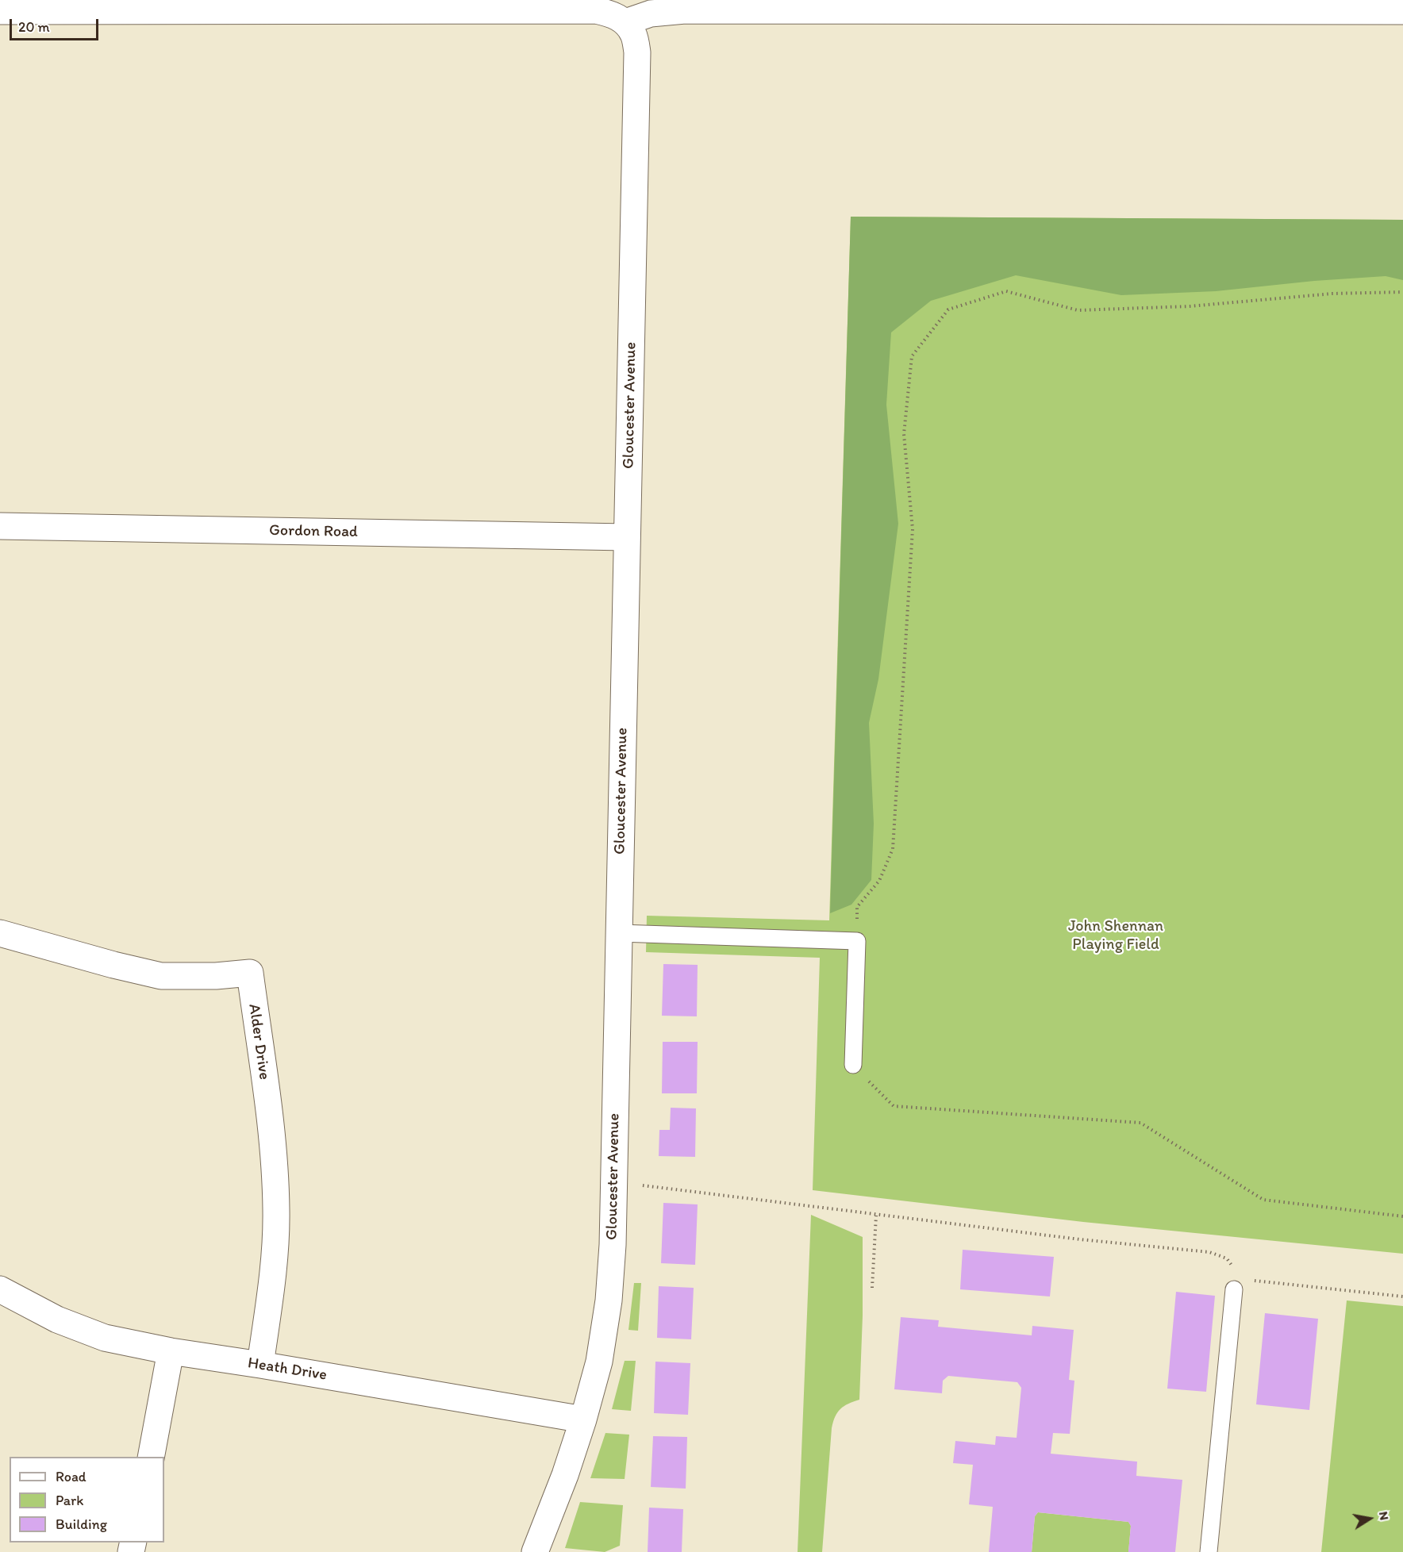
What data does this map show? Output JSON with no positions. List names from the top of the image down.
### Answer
{
  "streets": {
    "street": [
      "Gloucester Avenue",
      "Gordon Road",
      "Alder Drive",
      "Heath Drive"
    ]
  },
  "crossings": [
    ["Gloucester Avenue", "Gordon Road"],
    ["Gloucester Avenue", "Heath Drive"],
    ["Alder Drive", "Heath Drive"]
  ],
  "parks": ["John Shennan Playing Field"],
  "legend": ["Road", "Park", "Building"],
  "scale_bar": "20 m",
  "north": "right"
}
